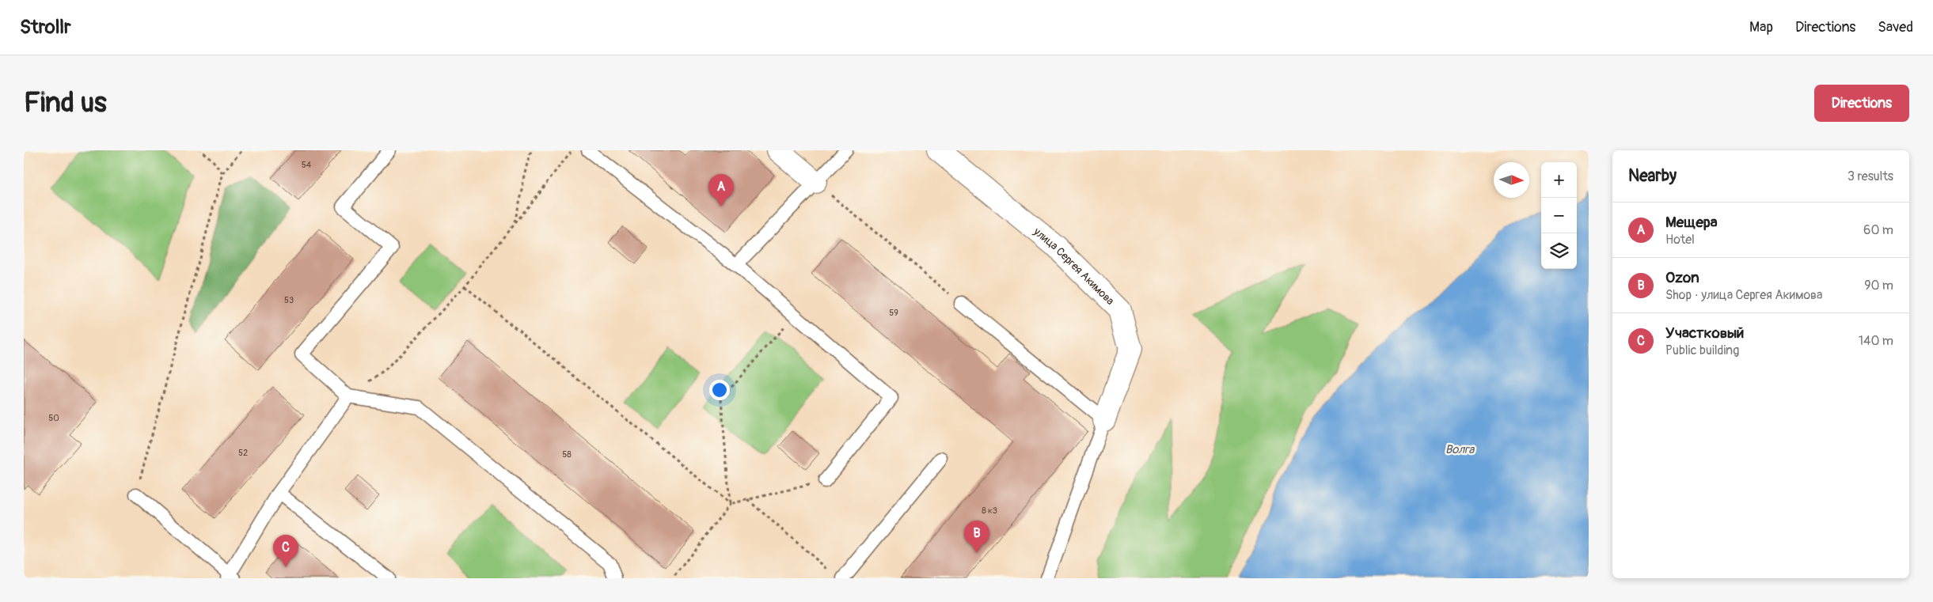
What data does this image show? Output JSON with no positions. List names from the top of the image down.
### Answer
{
  "streets": {
    "street": ["улица Сергея Акимова"]
  },
  "water": ["Волга"],
  "house_numbers": [
    "54",
    "53",
    "59",
    "50",
    "52",
    "58",
    "8 к3"
  ],
  "north": "right",
  "page": {
    "header": "Strollr",
    "nav": ["Map", "Directions", "Saved"],
    "buttons": "Directions",
    "title": "Find us",
    "heading": ["Nearby", "3 results"],
    "map_buttons": ["+", "−"],
    "pins": ["A", "B", "C"],
    "list": [
      {
        "mark": "A",
        "name": "Мещера",
        "note": "Hotel",
        "value": "60 m"
      },
      {
        "mark": "B",
        "name": "Ozon",
        "note": "Shop · улица Сергея Акимова",
        "value": "90 m"
      },
      {
        "mark": "C",
        "name": "Участковый",
        "note": "Public building",
        "value": "140 m"
      }
    ]
  }
}
